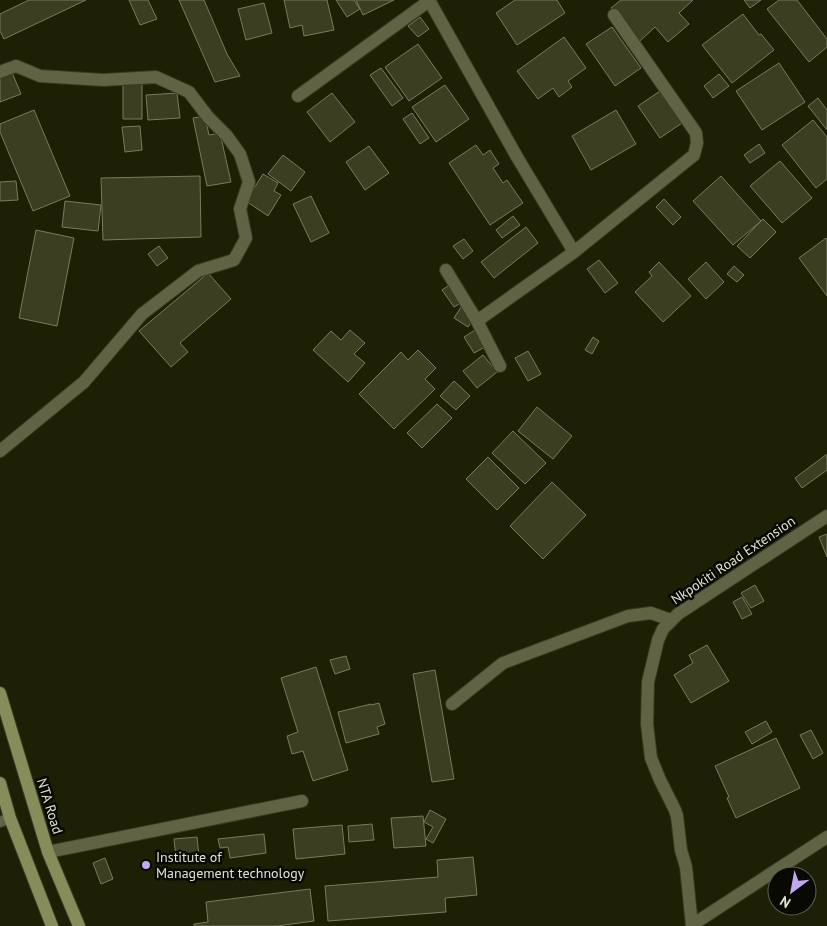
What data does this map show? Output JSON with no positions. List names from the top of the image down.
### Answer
{
  "streets": {
    "main road": ["NTA Road"],
    "street": ["Nkpokiti Road Extension"]
  },
  "places": ["Institute of Management technology"],
  "north": "bottom left"
}
